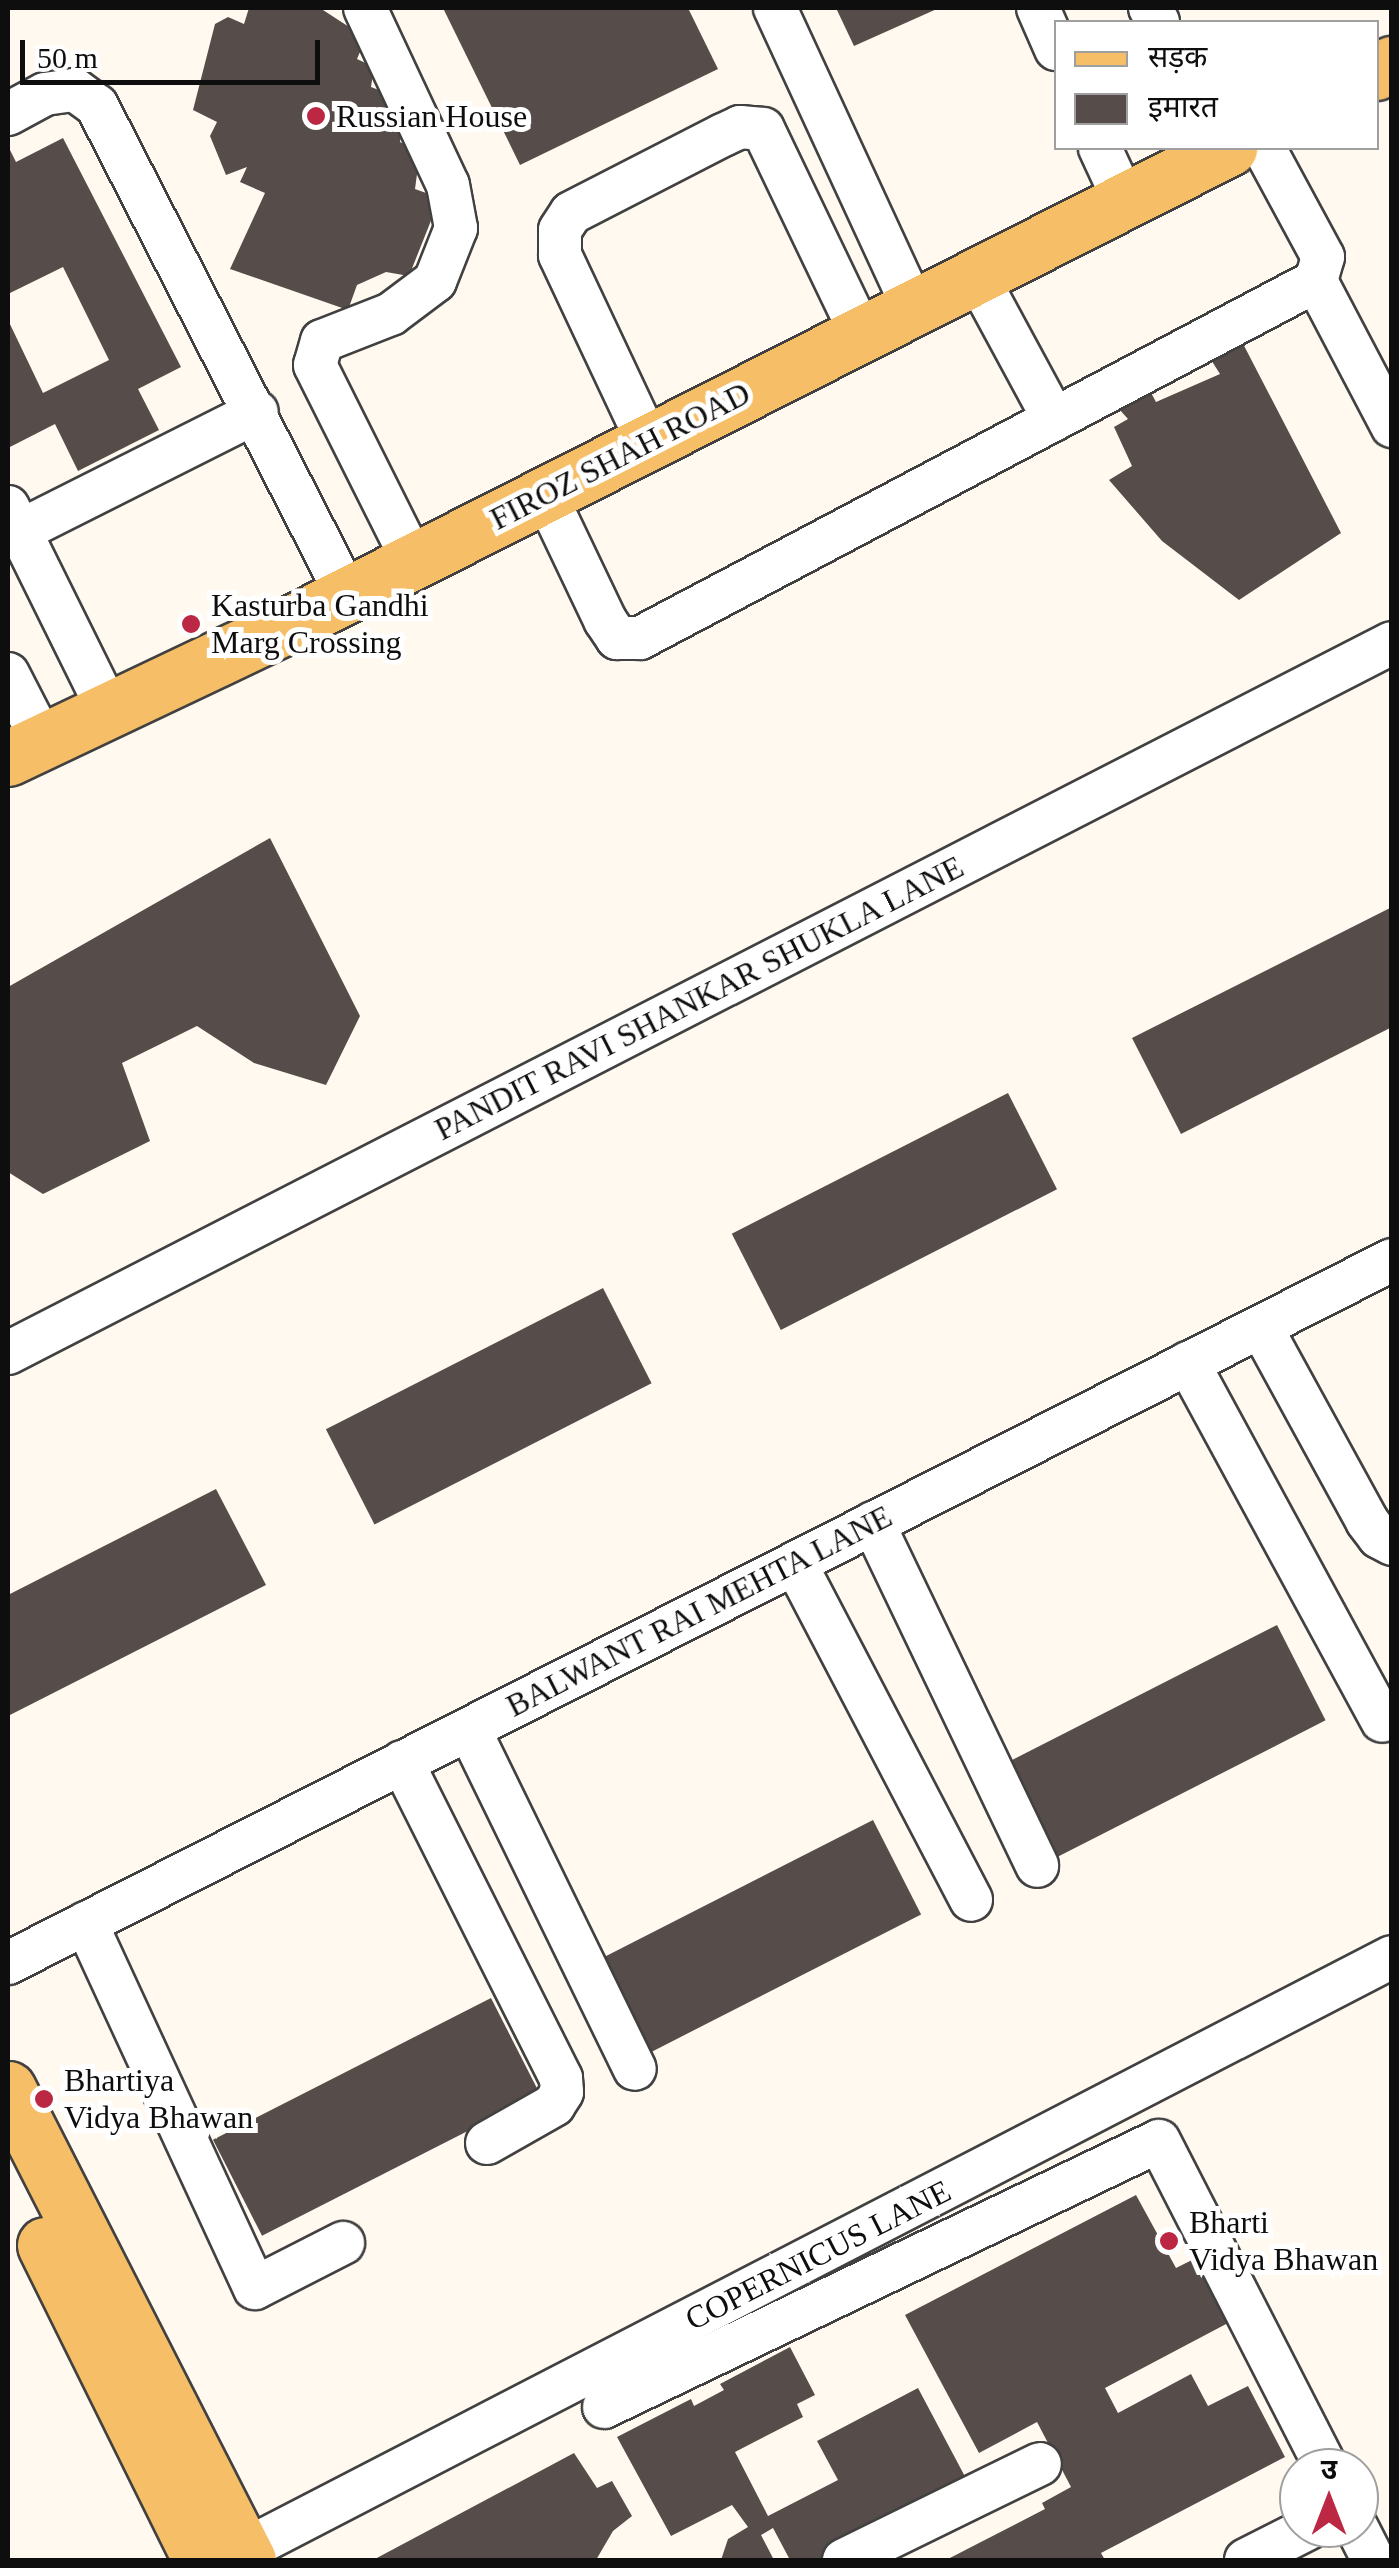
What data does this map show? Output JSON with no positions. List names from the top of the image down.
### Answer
{
  "streets": {
    "main road": ["FIROZ SHAH ROAD"],
    "street": ["PANDIT RAVI SHANKAR SHUKLA LANE", "BALWANT RAI MEHTA LANE", "COPERNICUS LANE"]
  },
  "places": [
    "Russian House",
    "Kasturba Gandhi Marg Crossing",
    "Bhartiya Vidya Bhawan",
    "Bharti Vidya Bhawan"
  ],
  "legend": ["सड़क", "इमारत"],
  "scale_bar": "50 m",
  "north": "top"
}
